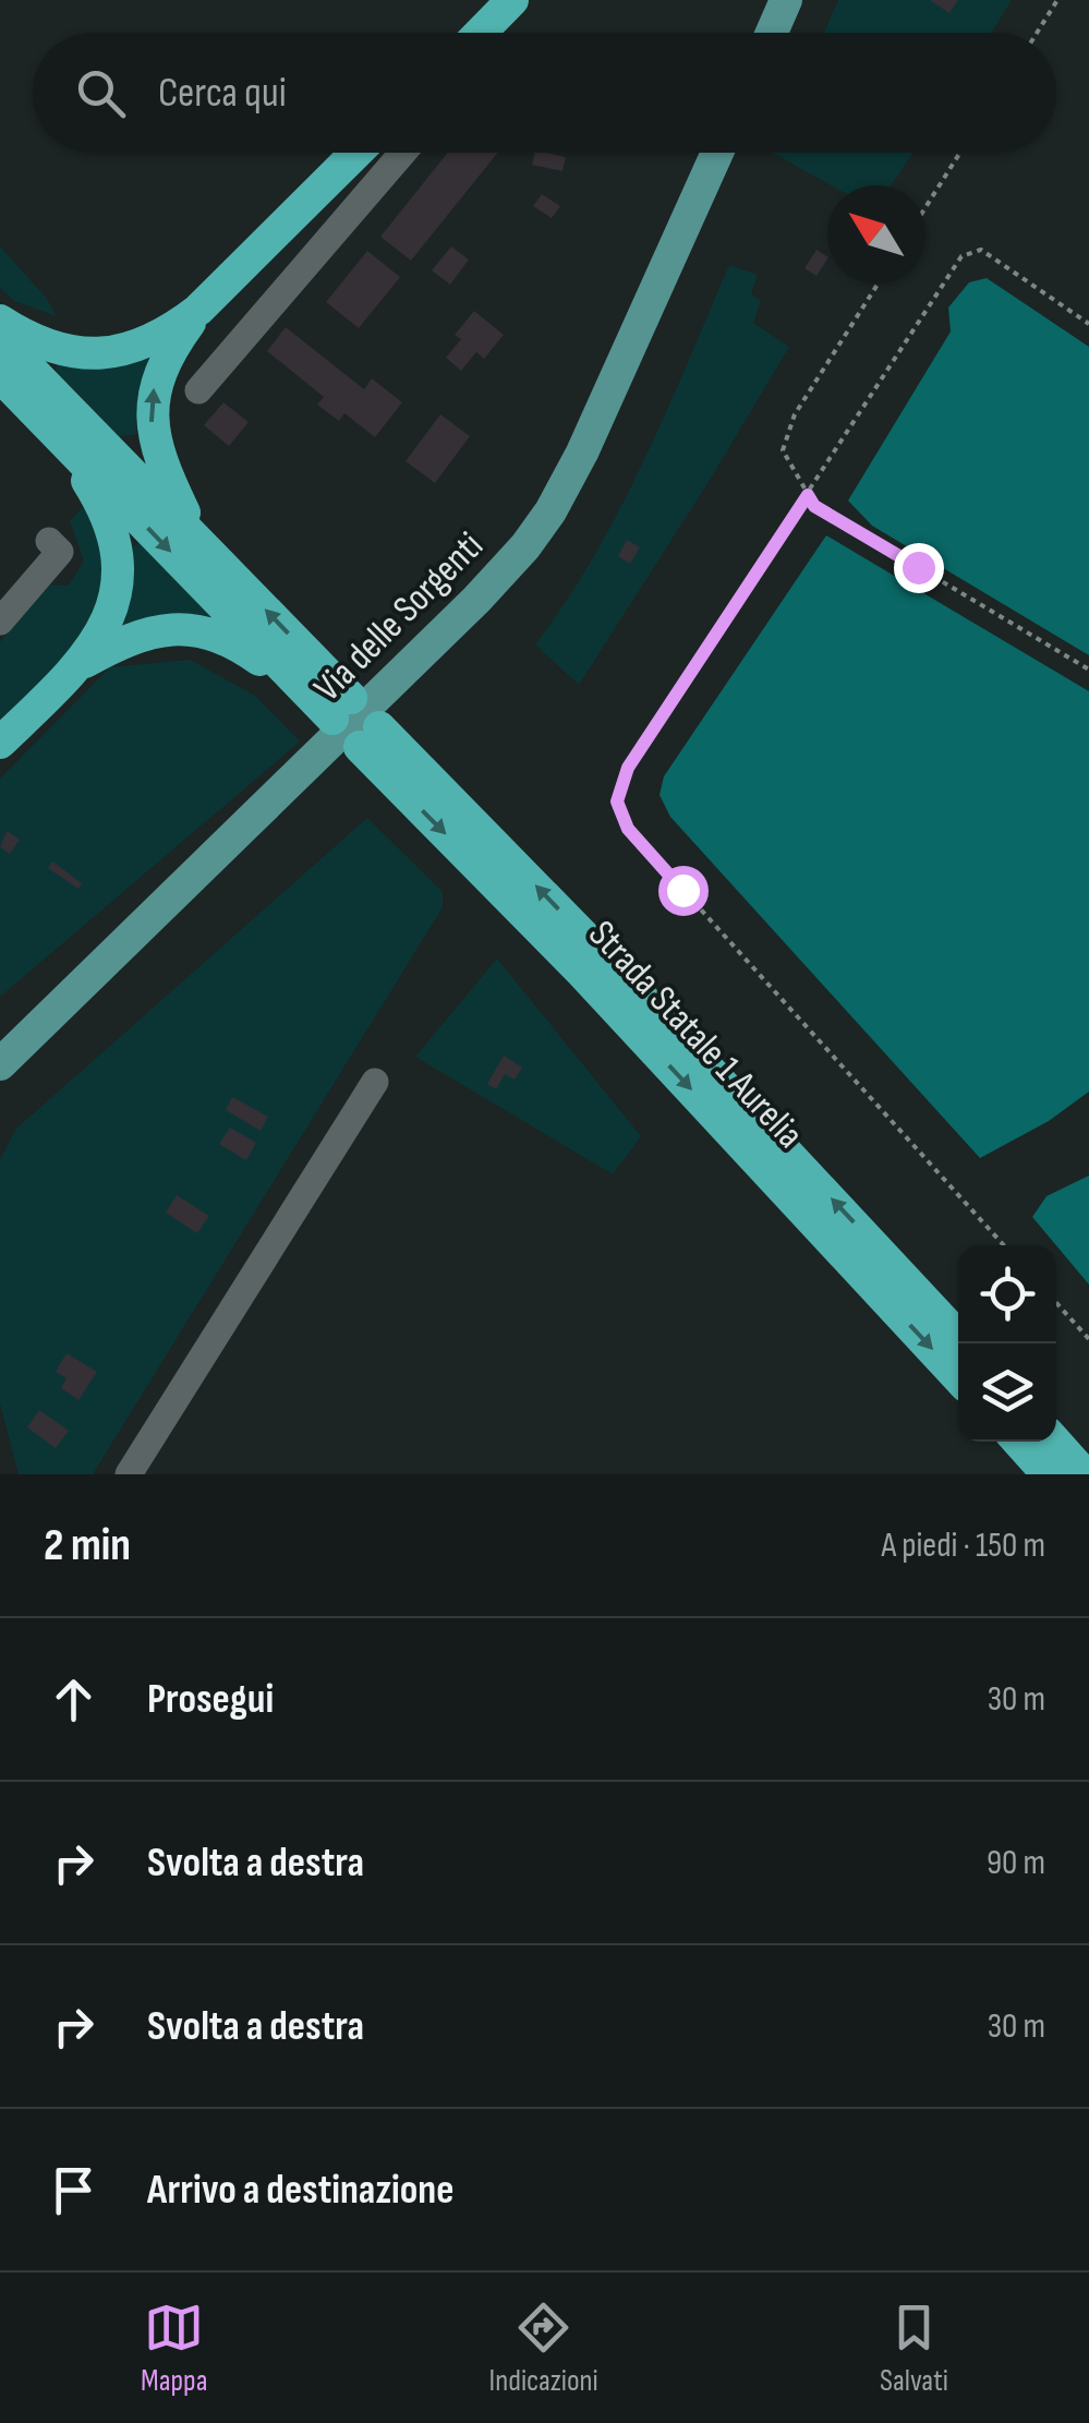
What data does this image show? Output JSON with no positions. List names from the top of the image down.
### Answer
{
  "streets": {
    "highway": ["Strada Statale 1 Aurelia"],
    "main road": ["Via delle Sorgenti"]
  },
  "north": "top left",
  "page": {
    "search": "Cerca qui",
    "heading": ["2 min", "A piedi · 150 m"],
    "list": [
      ["Prosegui", "30 m"],
      ["Svolta a destra", "90 m"],
      ["Svolta a destra", "30 m"],
      "Arrivo a destinazione"
    ],
    "nav": ["Mappa", "Indicazioni", "Salvati"]
  }
}
